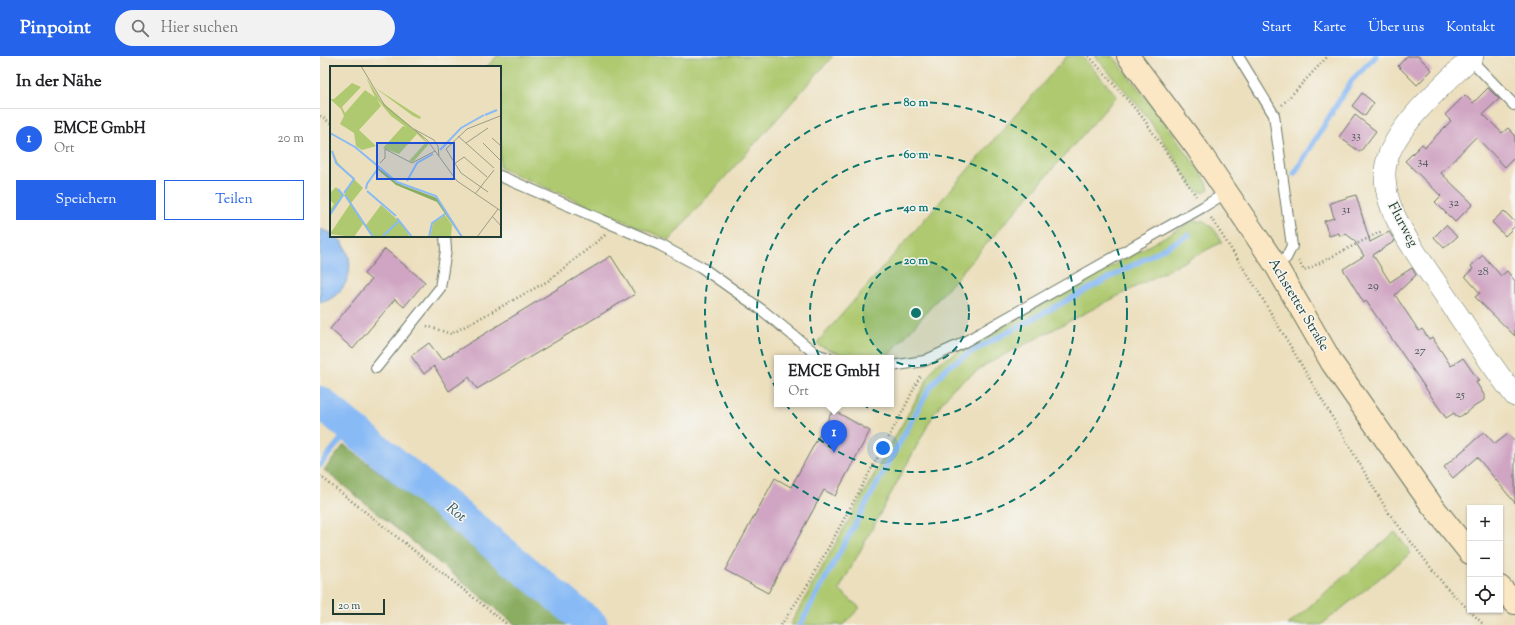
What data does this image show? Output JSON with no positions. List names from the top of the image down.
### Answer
{
  "streets": {
    "main road": ["Achstetter Straße"],
    "street": ["Flurweg"]
  },
  "water": ["Rot"],
  "house_numbers": [
    "33",
    "34",
    "32",
    "31",
    "28",
    "29",
    "27",
    "25"
  ],
  "scale_bar": "20 m",
  "page": {
    "header": "Pinpoint",
    "search": "Hier suchen",
    "nav": [
      "Start",
      "Karte",
      "Über uns",
      "Kontakt"
    ],
    "heading": "In der Nähe",
    "list": [
      {
        "mark": "1",
        "name": "EMCE GmbH",
        "note": "Ort",
        "value": "20 m"
      }
    ],
    "buttons": ["Speichern", "Teilen"],
    "popup": ["EMCE GmbH", "Ort"],
    "pins": "1",
    "map_buttons": ["+", "−"],
    "scale": "20 m"
  },
  "rings": [
    "80 m",
    "60 m",
    "40 m",
    "20 m"
  ]
}
